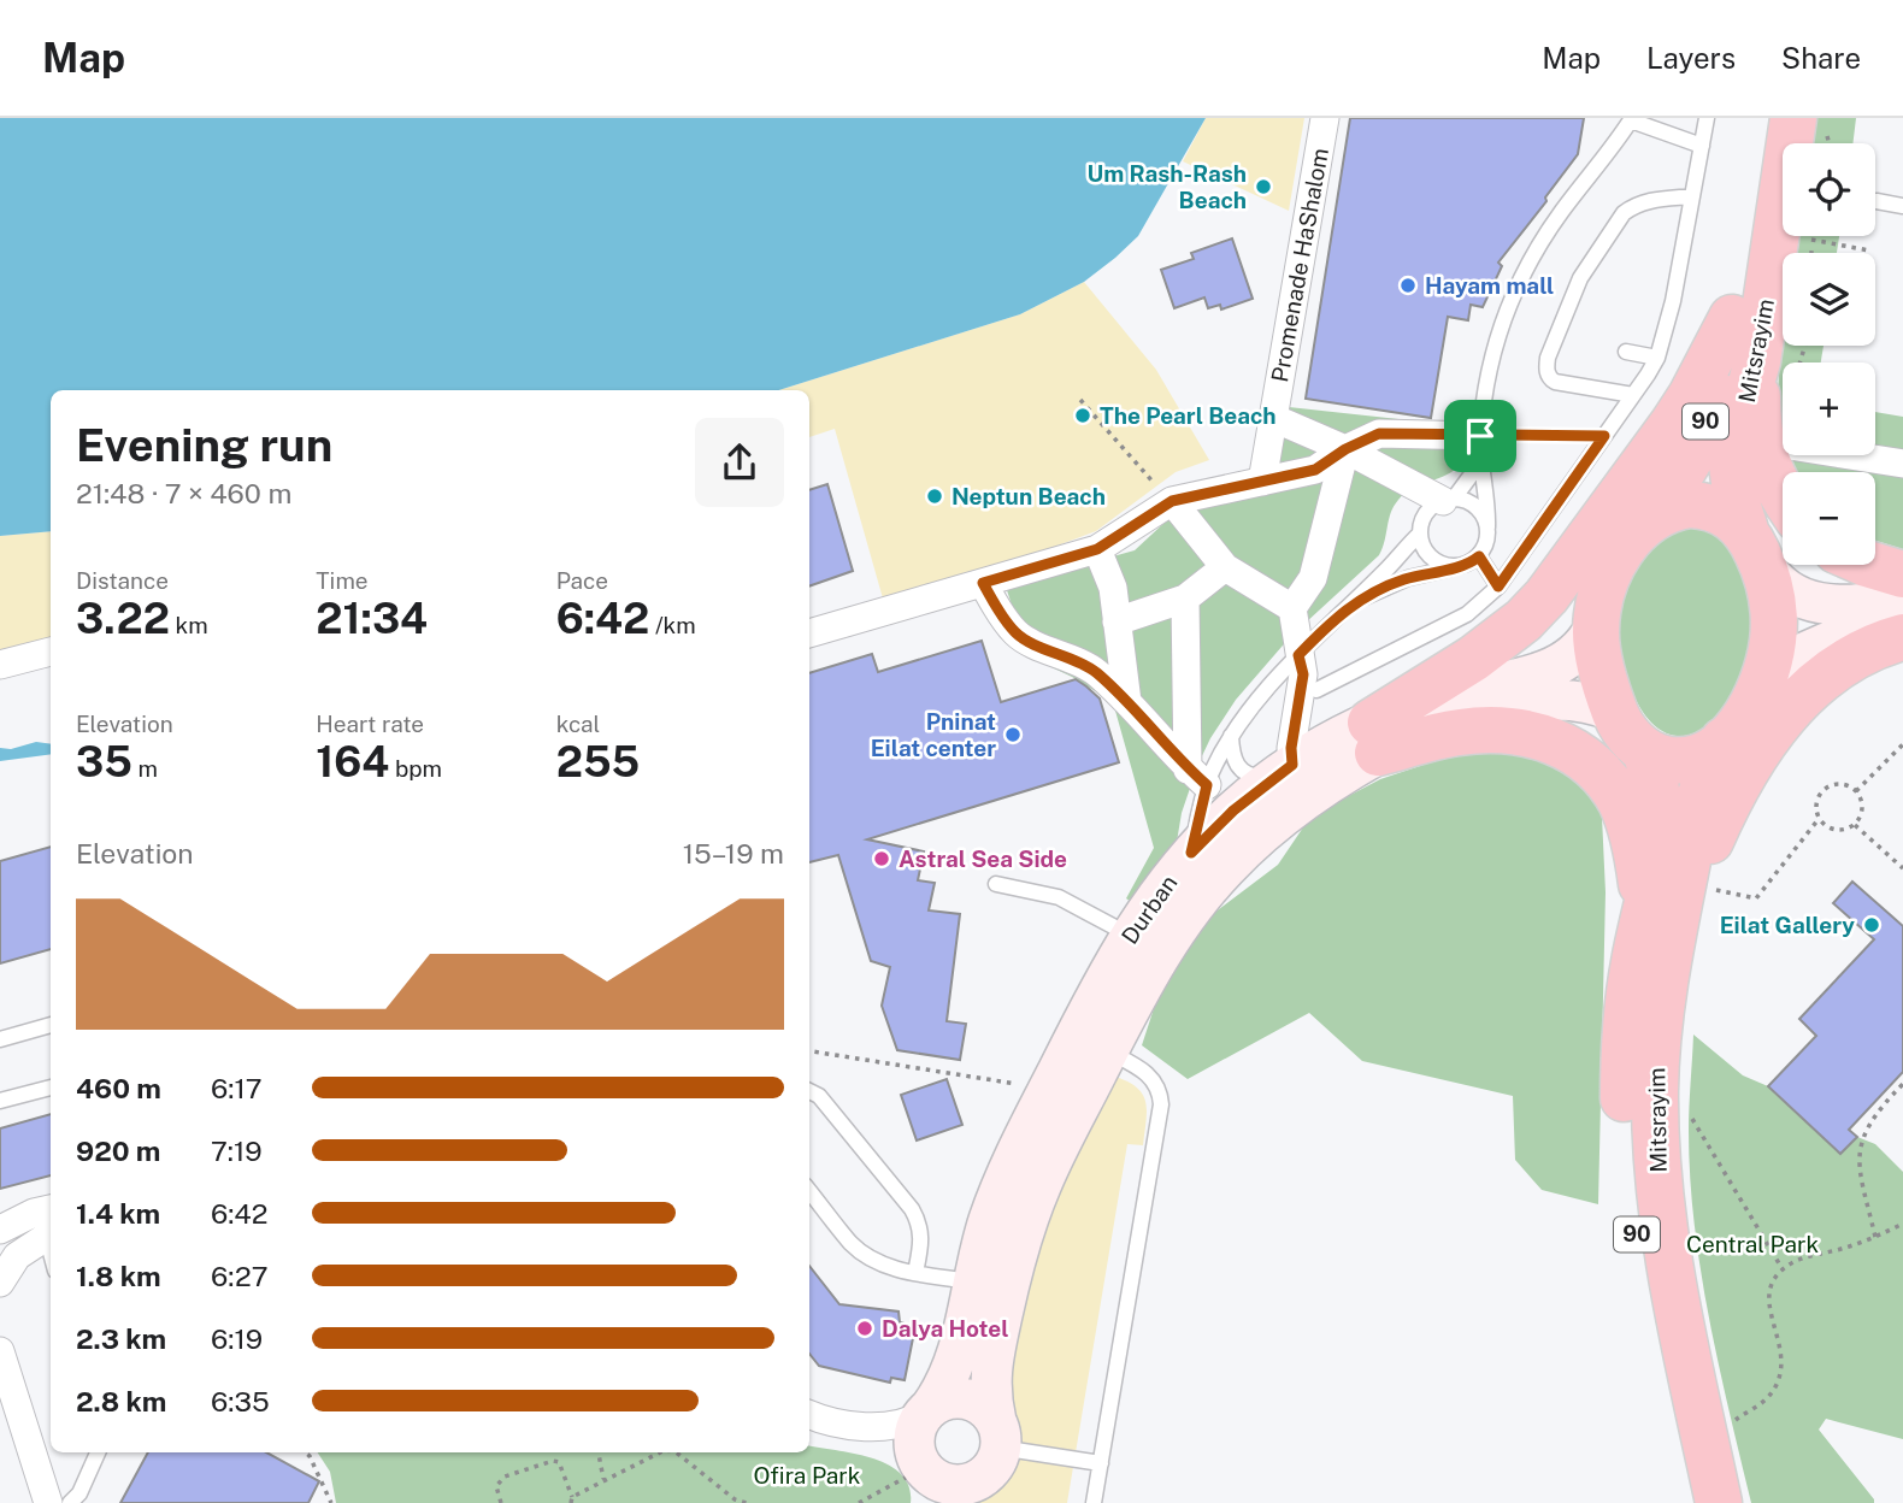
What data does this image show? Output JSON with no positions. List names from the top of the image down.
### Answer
{
  "streets": {
    "highway": ["Mitsrayim", "90"],
    "street": ["Promenade HaShalom", "Durban"]
  },
  "crossings": [
    ["Mitsrayim", "90"],
    ["Mitsrayim", "Durban"],
    ["90", "Durban"]
  ],
  "parks": ["Central Park", "Ofira Park"],
  "places": [
    "Um Rash-Rash Beach",
    "Hayam mall",
    "The Pearl Beach",
    "Neptun Beach",
    "Pninat Eilat center",
    "Astral Sea Side",
    "Eilat Gallery",
    "Dalya Hotel"
  ],
  "page": {
    "header": "Map",
    "nav": ["Map", "Layers", "Share"],
    "map_buttons": ["+", "−"],
    "heading": ["Evening run", "21:48 · 7 × 460 m"],
    "stats": [
      ["Distance", "3.22 km"],
      ["Time", "21:34"],
      ["Pace", "6:42 /km"],
      ["Elevation", "35 m"],
      ["Heart rate", "164 bpm"],
      ["kcal", "255"]
    ],
    "chart": ["Elevation", "15–19 m"],
    "list": [
      {
        "name": "460 m",
        "note": "6:17"
      },
      {
        "name": "920 m",
        "note": "7:19"
      },
      {
        "name": "1.4 km",
        "note": "6:42"
      },
      {
        "name": "1.8 km",
        "note": "6:27"
      },
      {
        "name": "2.3 km",
        "note": "6:19"
      },
      {
        "name": "2.8 km",
        "note": "6:35"
      }
    ]
  }
}
